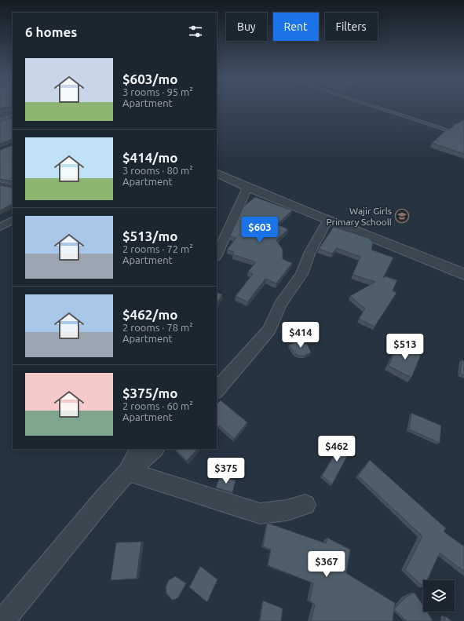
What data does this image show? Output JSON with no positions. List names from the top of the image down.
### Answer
{
  "places": {
    "school or university": ["Wajir Girls Primary Schooll"]
  },
  "page": {
    "chip": ["Buy", "Rent", "Filters"],
    "heading": "6 homes",
    "list": [
      {
        "name": "$603/mo",
        "note": "3 rooms · 95 m² · Apartment"
      },
      {
        "name": "$414/mo",
        "note": "3 rooms · 80 m² · Apartment"
      },
      {
        "name": "$513/mo",
        "note": "2 rooms · 72 m² · Apartment"
      },
      {
        "name": "$462/mo",
        "note": "2 rooms · 78 m² · Apartment"
      },
      {
        "name": "$375/mo",
        "note": "2 rooms · 60 m² · Apartment"
      }
    ],
    "price": [
      "$603",
      "$414",
      "$513",
      "$462",
      "$375",
      "$367"
    ]
  }
}
